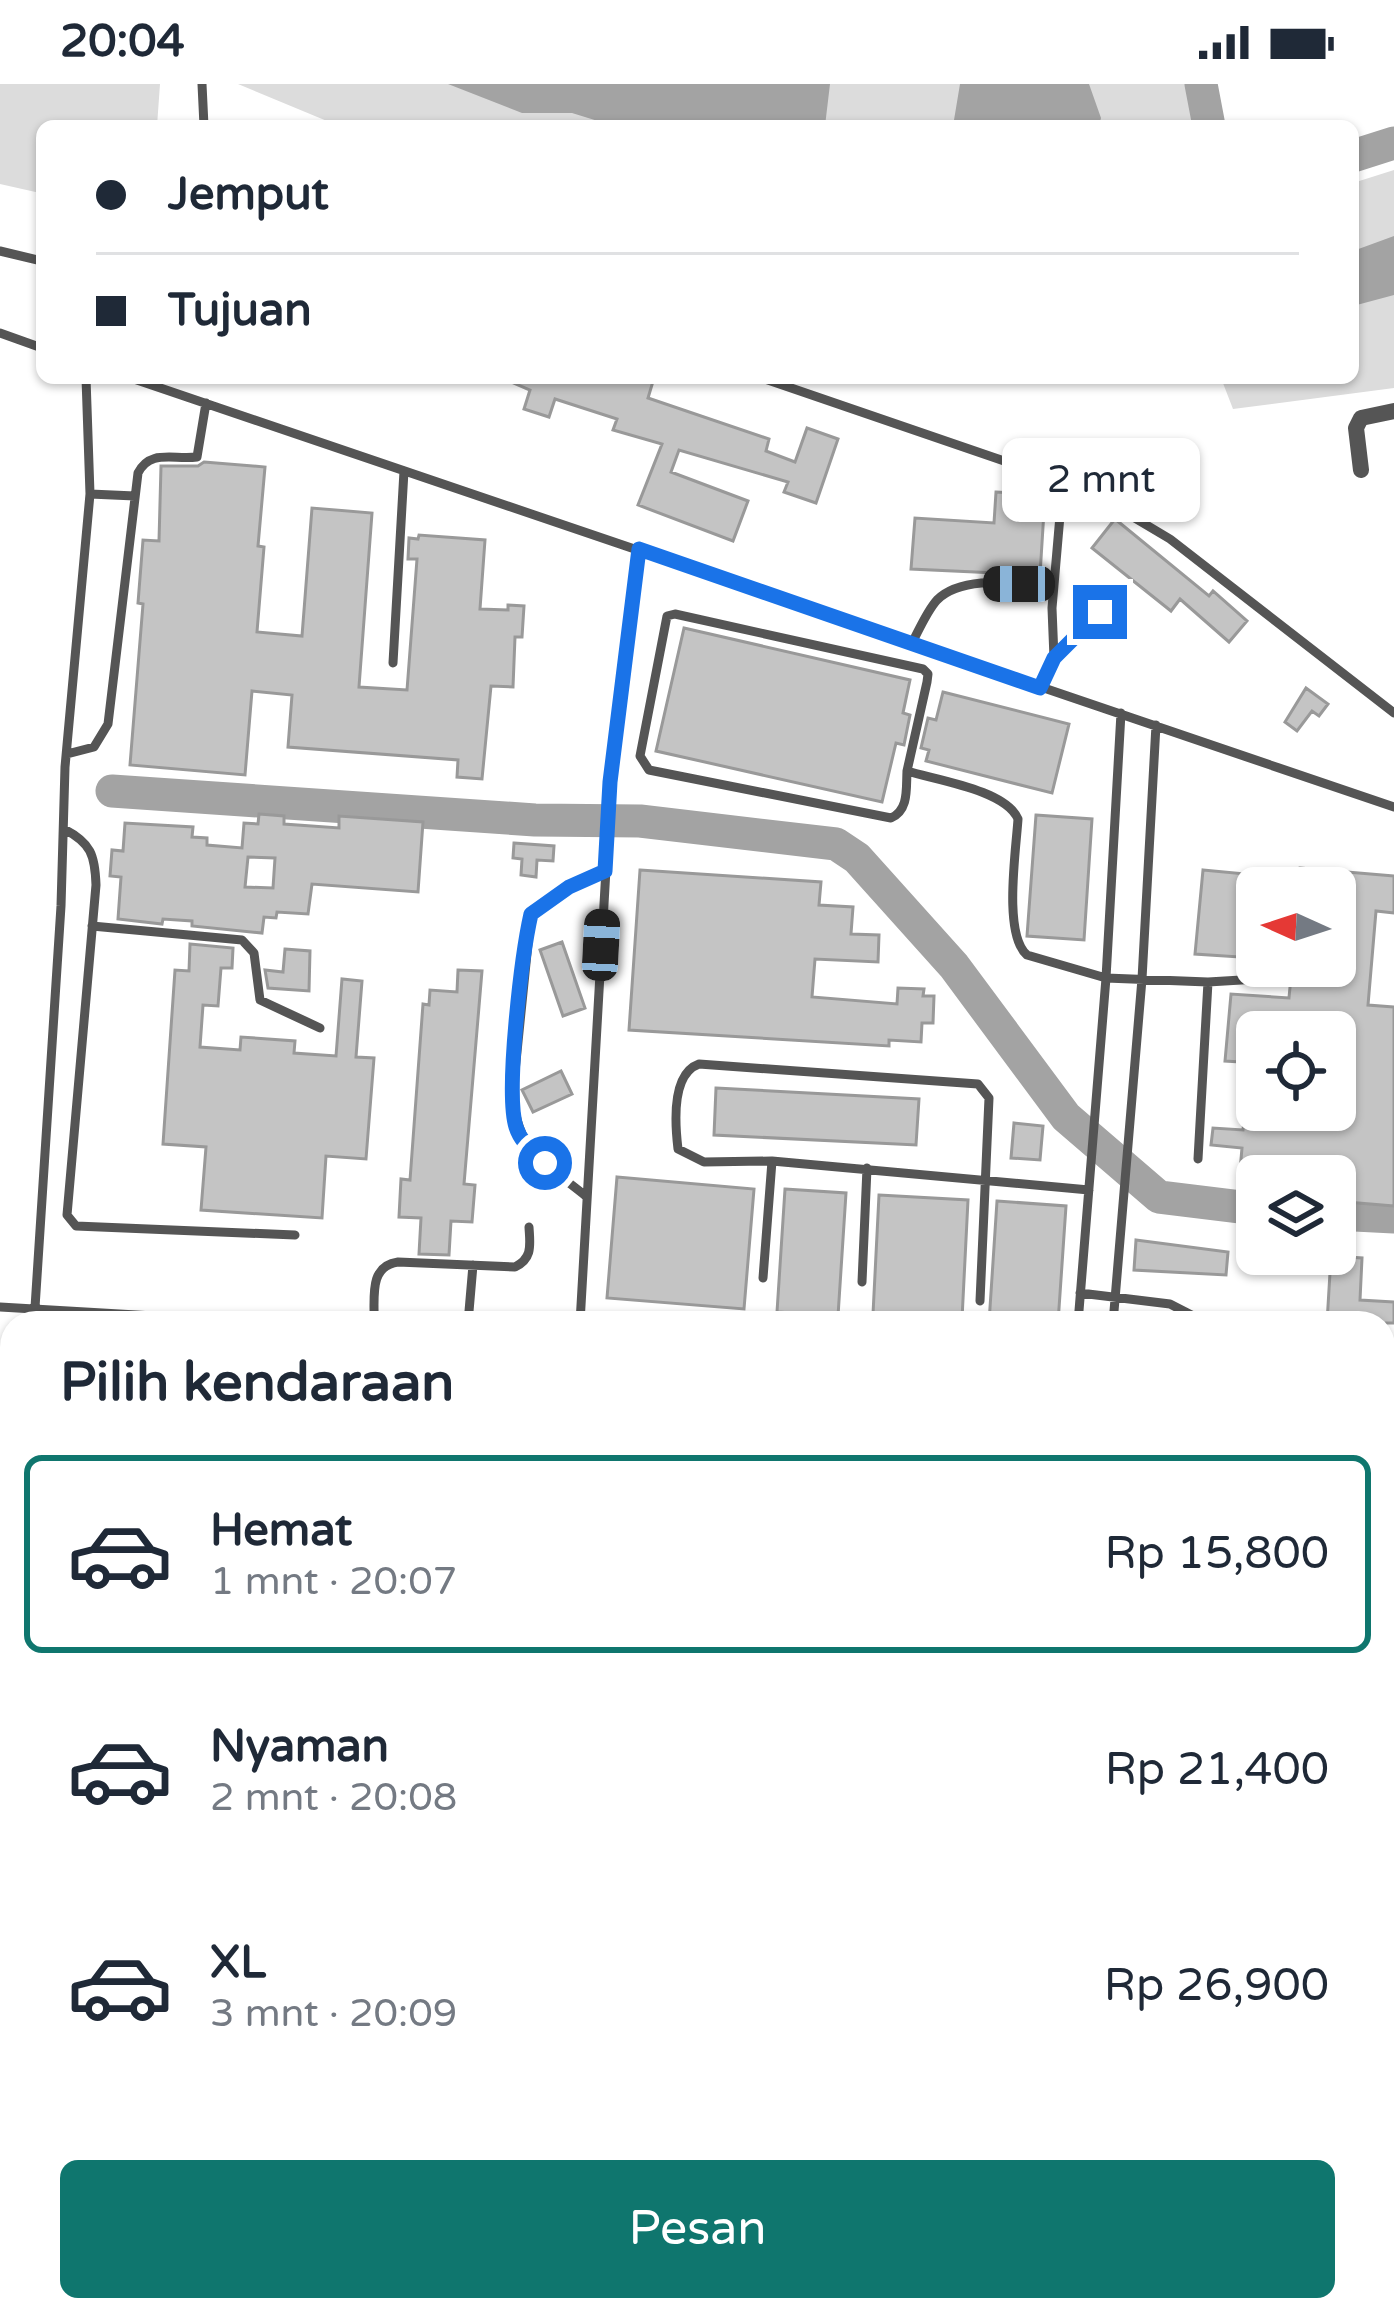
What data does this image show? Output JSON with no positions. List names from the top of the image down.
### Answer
{
  "north": "left",
  "page": {
    "status": "20:04",
    "banner": ["Jemput", "Tujuan"],
    "bubble": "2 mnt",
    "heading": "Pilih kendaraan",
    "list": [
      {
        "name": "Hemat",
        "note": "1 mnt · 20:07",
        "value": "Rp 15,800"
      },
      {
        "name": "Nyaman",
        "note": "2 mnt · 20:08",
        "value": "Rp 21,400"
      },
      {
        "name": "XL",
        "note": "3 mnt · 20:09",
        "value": "Rp 26,900"
      }
    ],
    "buttons": "Pesan"
  }
}
